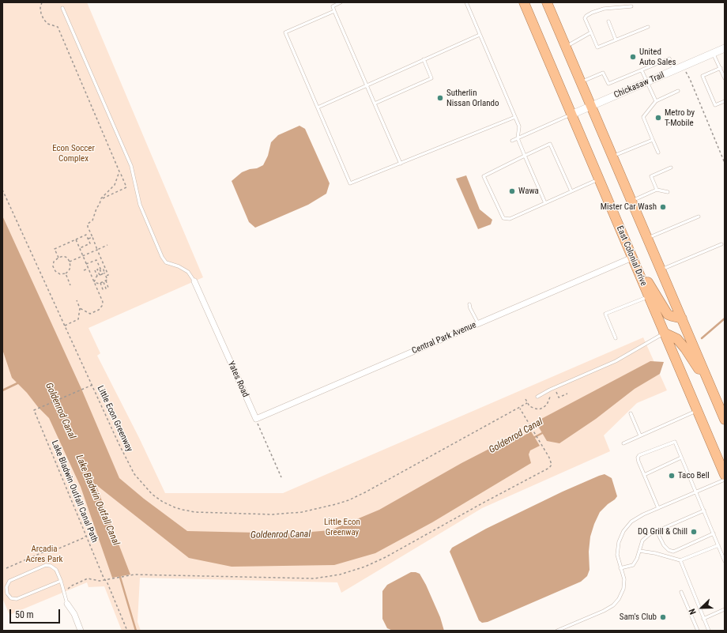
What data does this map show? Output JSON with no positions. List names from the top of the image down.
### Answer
{
  "streets": {
    "highway": ["East Colonial Drive"],
    "street": ["Chickasaw Trail", "Central Park Avenue", "Yates Road"],
    "path": ["Little Econ Greenway", "Lake Bladwin Outfall Canal Path"]
  },
  "crossings": [
    ["Chickasaw Trail", "East Colonial Drive"],
    ["East Colonial Drive", "Central Park Avenue"],
    ["Central Park Avenue", "Yates Road"],
    ["Little Econ Greenway", "Lake Bladwin Outfall Canal Path"]
  ],
  "water": ["Goldenrod Canal", "Lake Bladwin Outfall Canal"],
  "parks": ["Econ Soccer Complex", "Little Econ Greenway", "Arcadia Acres Park"],
  "places": [
    "United Auto Sales",
    "Sutherlin Nissan Orlando",
    "Metro by T-Mobile",
    "Wawa",
    "Mister Car Wash",
    "Taco Bell",
    "DQ Grill & Chill",
    "Sam's Club"
  ],
  "scale_bar": "50 m",
  "north": "bottom left"
}
